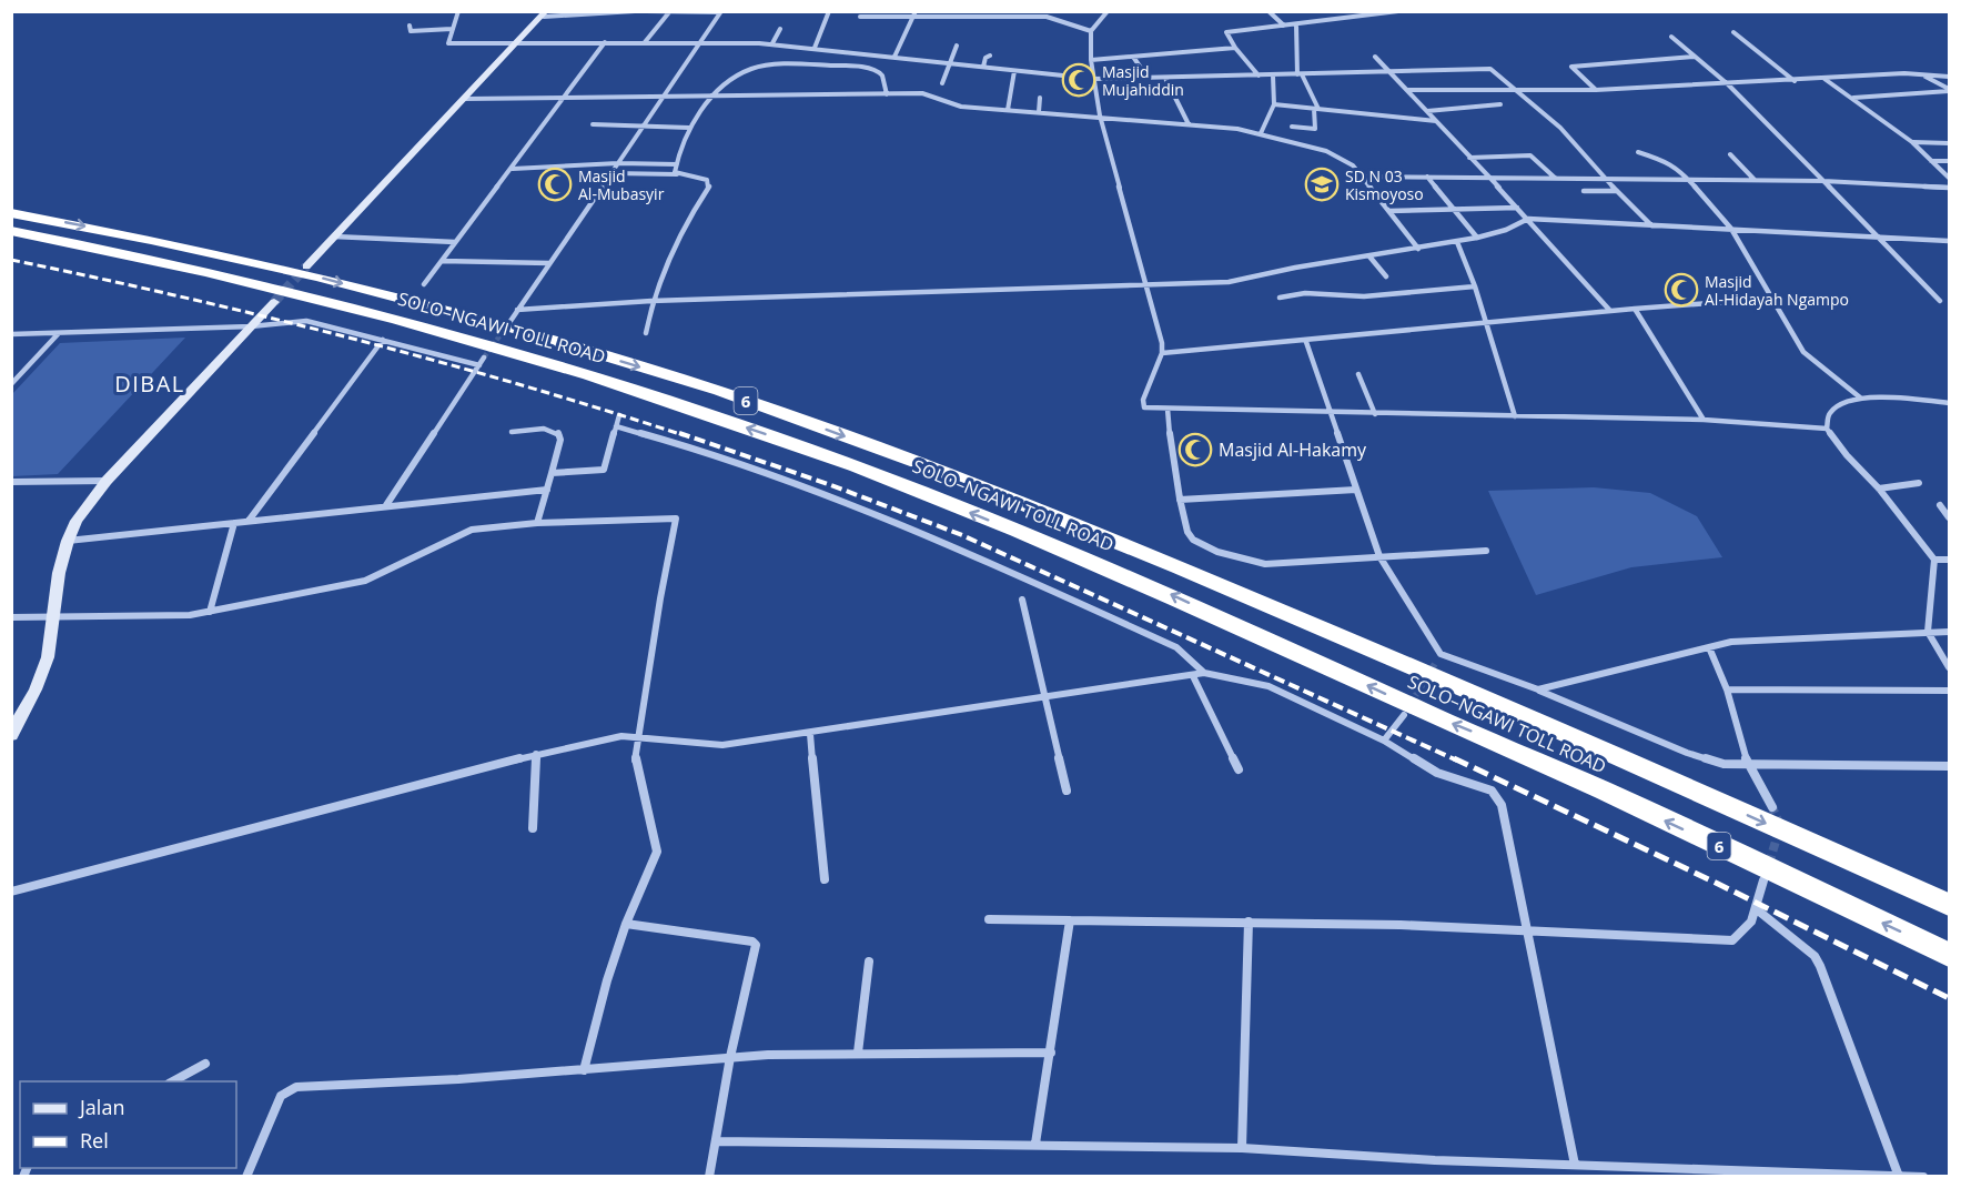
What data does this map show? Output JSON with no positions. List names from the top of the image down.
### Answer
{
  "streets": {
    "highway": ["SOLO–NGAWI TOLL ROAD", "6"]
  },
  "districts": ["DIBAL"],
  "places": {
    "mosque": [
      "Masjid Mujahiddin",
      "Masjid Al-Mubasyir",
      "Masjid Al-Hidayah Ngampo",
      "Masjid Al-Hakamy"
    ],
    "school or university": ["SD N 03 Kismoyoso"]
  },
  "legend": ["Jalan", "Rel"]
}
